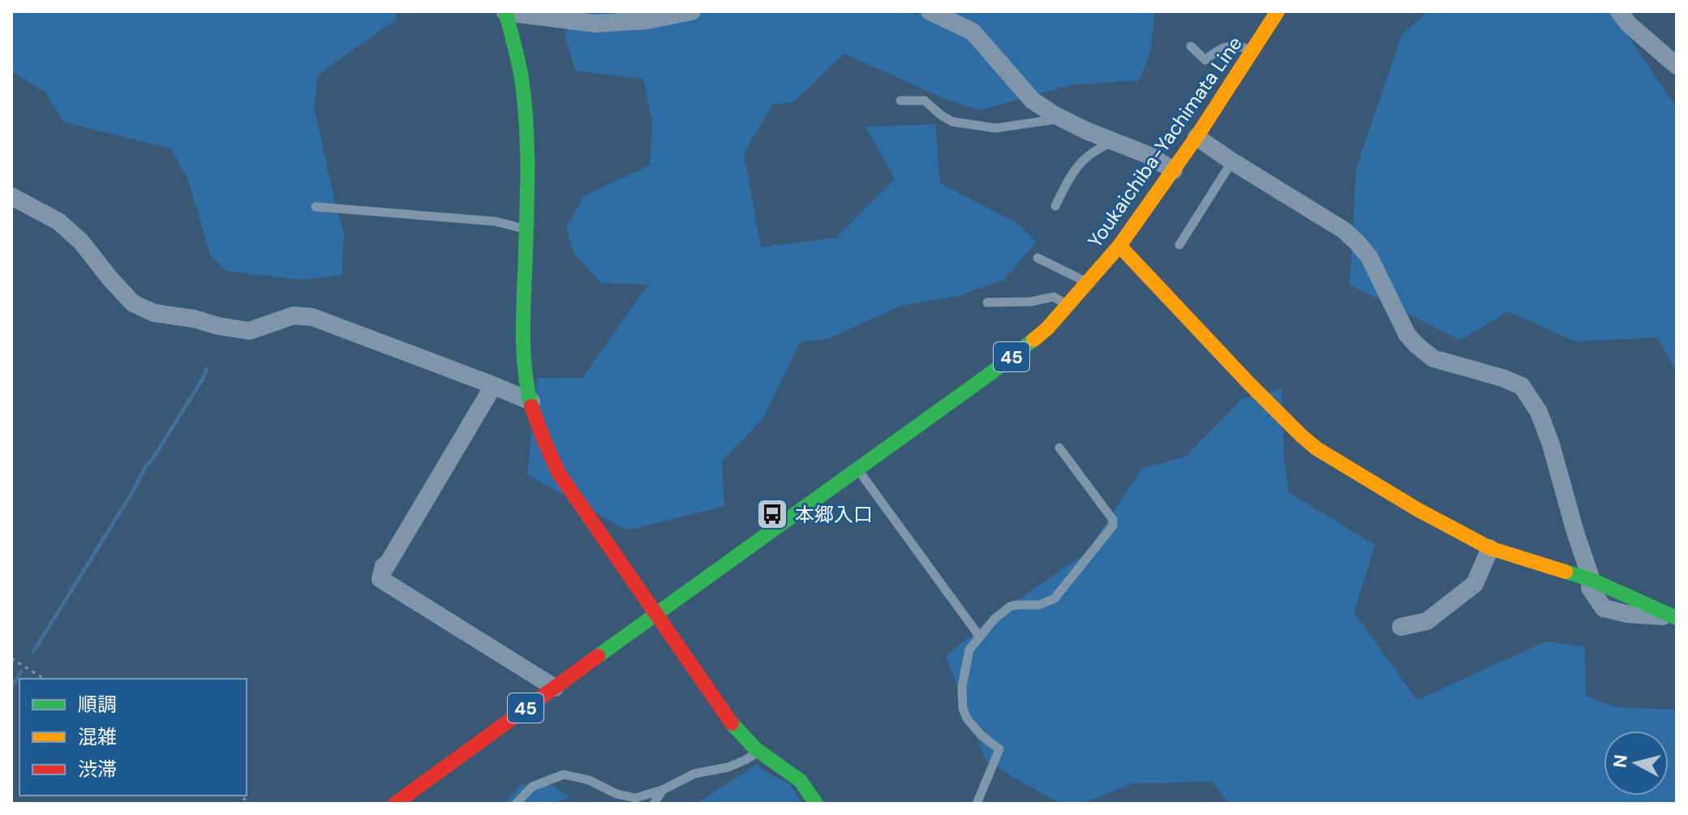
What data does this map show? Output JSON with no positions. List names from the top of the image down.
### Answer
{
  "streets": {
    "street": ["Youkaichiba-Yachimata Line", "45"]
  },
  "places": {
    "bus stop": ["本郷入口"]
  },
  "legend": ["順調", "混雑", "渋滞"],
  "north": "left"
}
